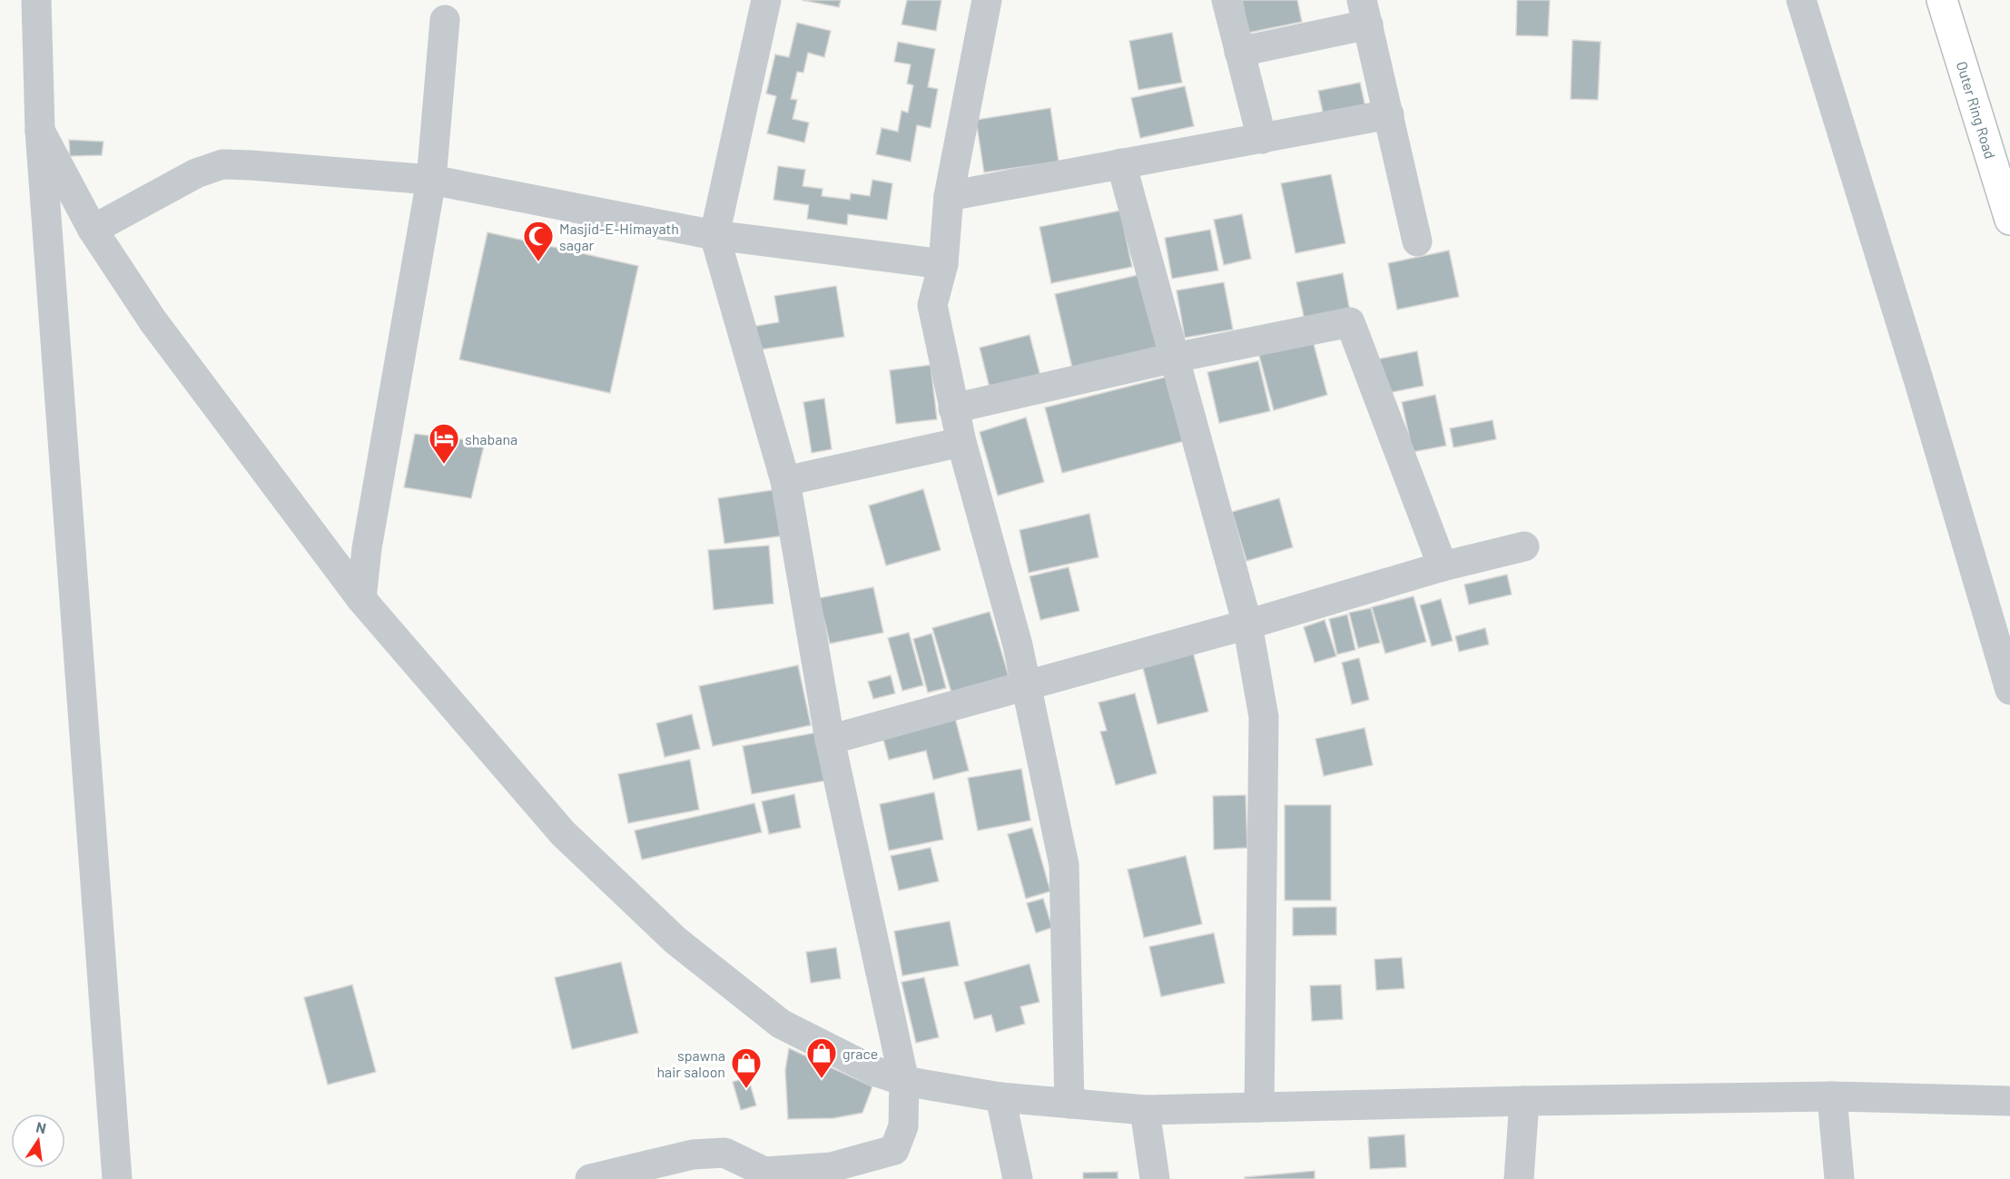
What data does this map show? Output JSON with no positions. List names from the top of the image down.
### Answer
{
  "streets": {
    "highway": ["Outer Ring Road"]
  },
  "places": {
    "mosque": ["Masjid-E-Himayath sagar"],
    "hotel": ["shabana"],
    "shop": ["grace", "spawna hair saloon"]
  },
  "north": "top"
}
